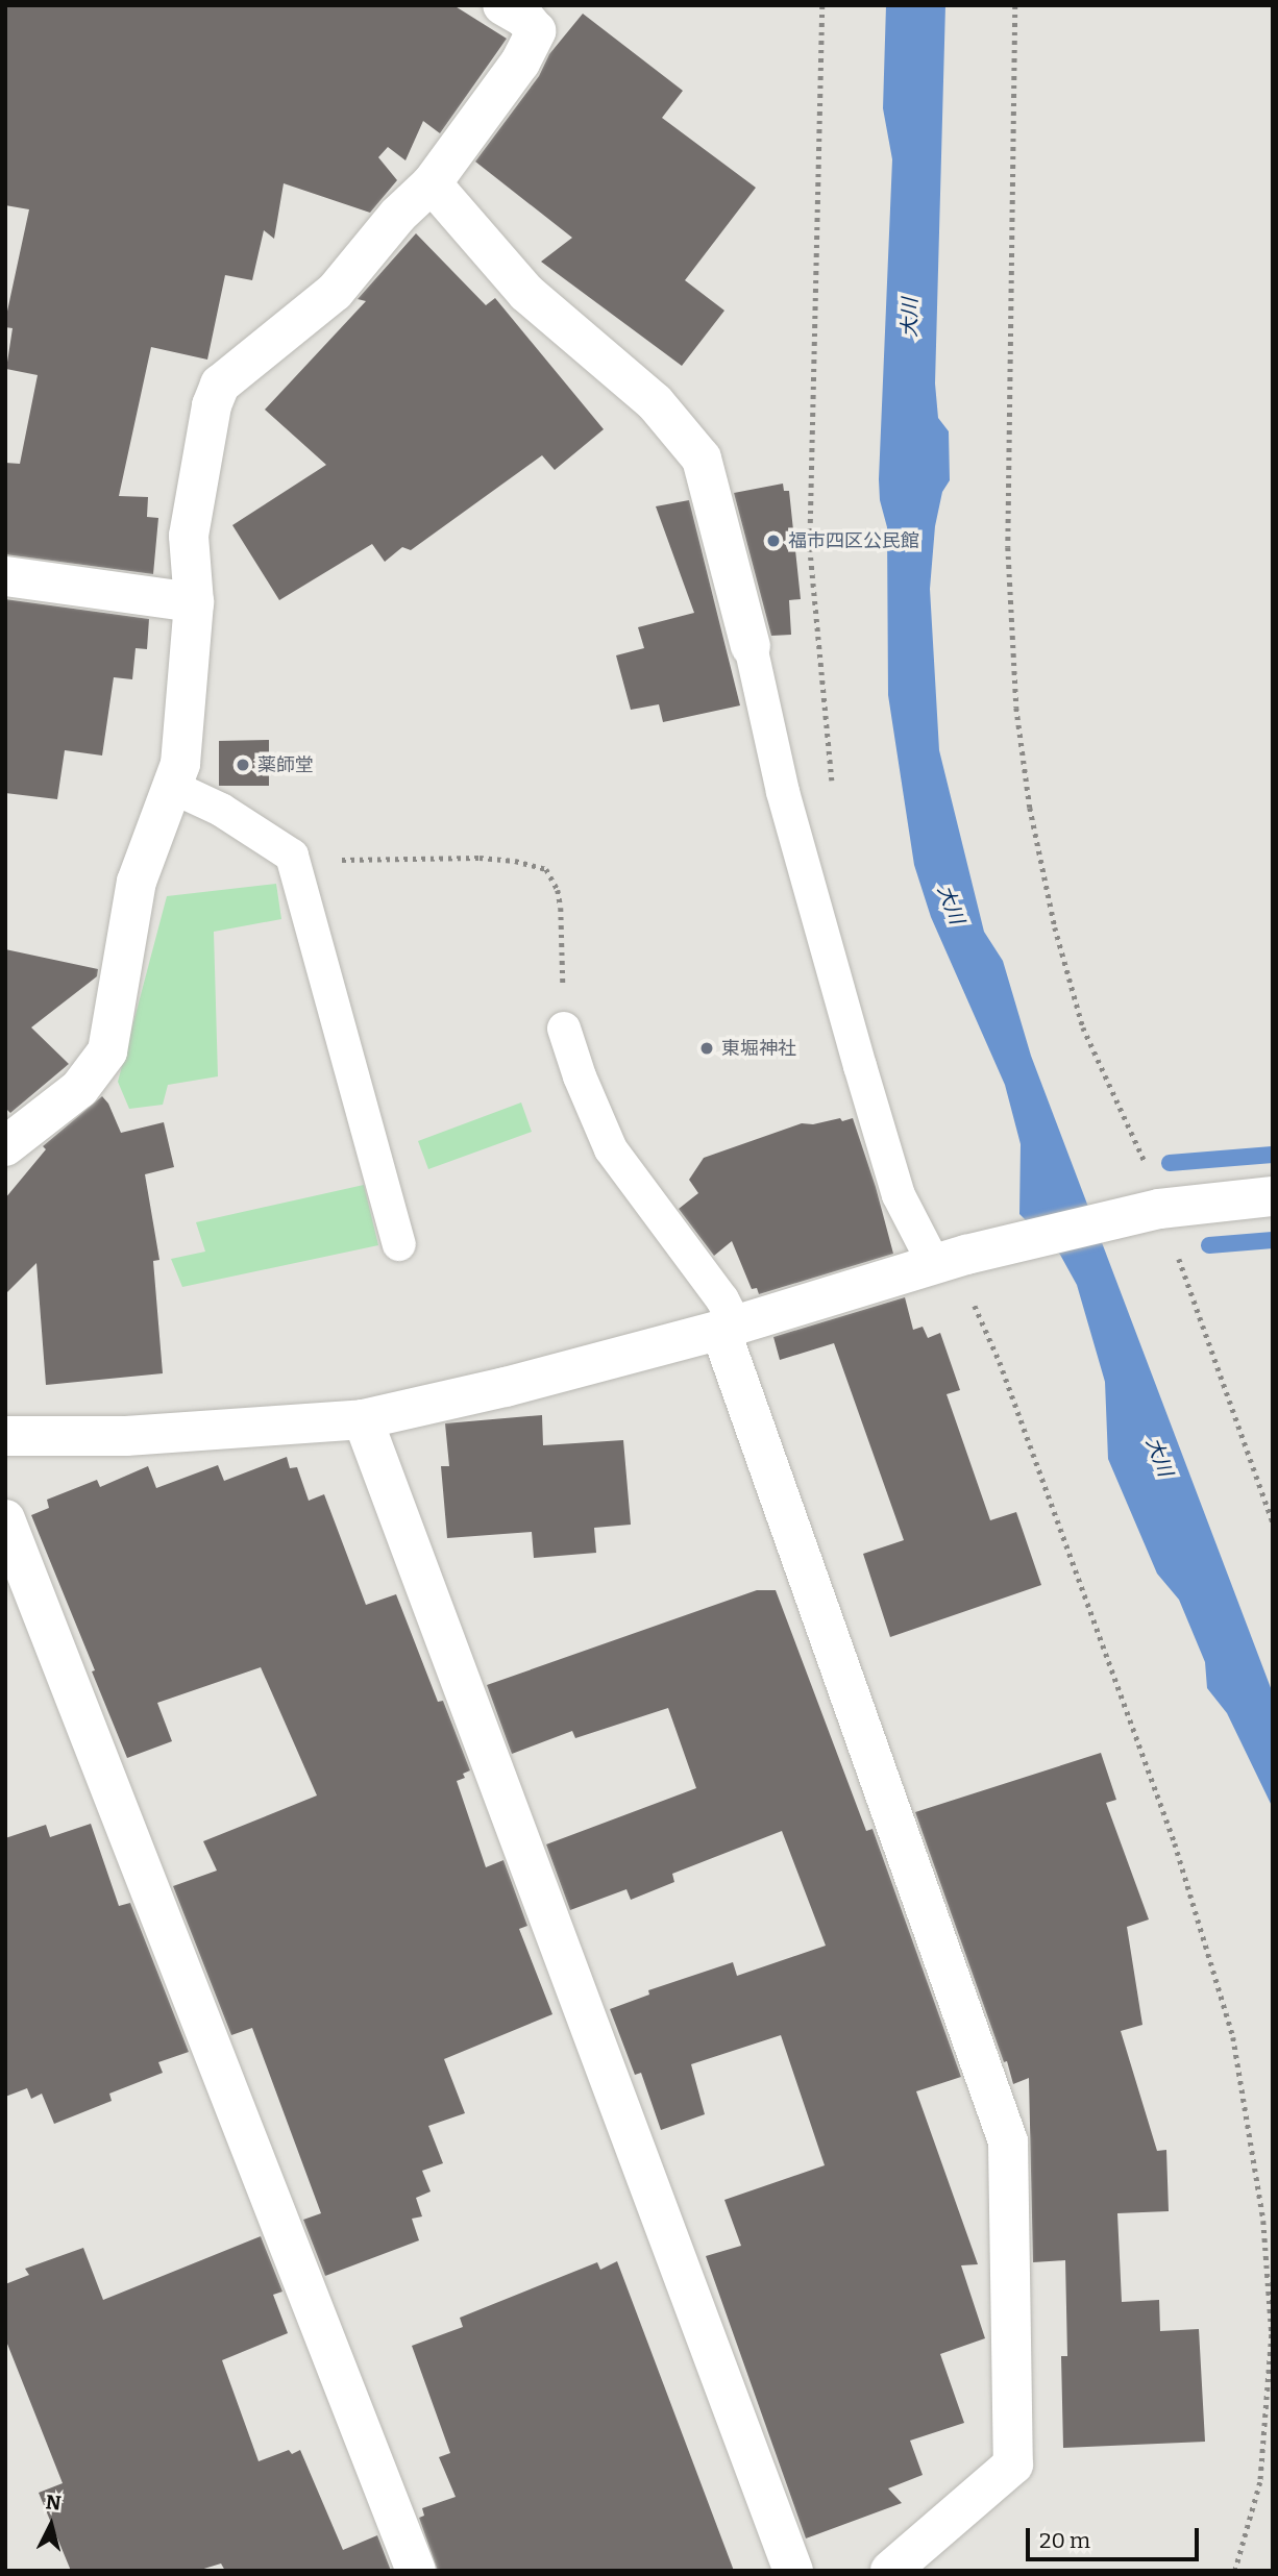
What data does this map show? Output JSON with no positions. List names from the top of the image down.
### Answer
{
  "water": ["大川"],
  "places": ["福市四区公民館", "薬師堂", "東堀神社"],
  "scale_bar": "20 m",
  "north": "top"
}
